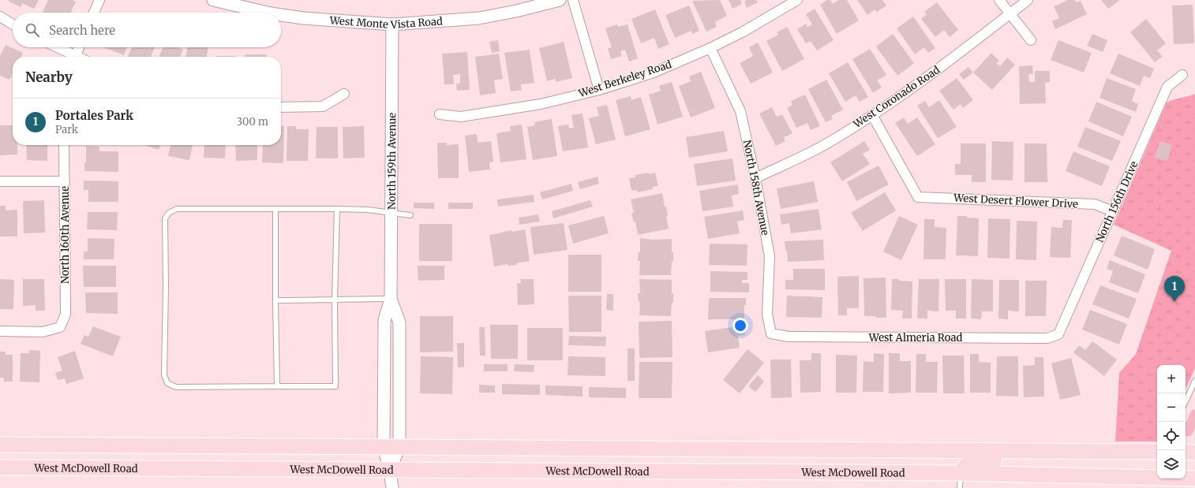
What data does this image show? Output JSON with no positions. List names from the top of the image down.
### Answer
{
  "streets": {
    "main road": ["West McDowell Road"],
    "street": [
      "West Monte Vista Road",
      "West Berkeley Road",
      "West Coronado Road",
      "North 159th Avenue",
      "North 158th Avenue",
      "West Desert Flower Drive",
      "North 156th Drive",
      "North 160th Avenue",
      "West Almeria Road"
    ]
  },
  "crossings": [
    ["West Monte Vista Road", "North 159th Avenue"],
    ["West Berkeley Road", "North 158th Avenue"],
    ["West Coronado Road", "North 158th Avenue"],
    ["West Coronado Road", "West Desert Flower Drive"],
    ["North 159th Avenue", "West McDowell Road"],
    ["North 158th Avenue", "West Almeria Road"],
    ["West Desert Flower Drive", "North 156th Drive"],
    ["North 156th Drive", "West Almeria Road"]
  ],
  "page": {
    "search": "Search here",
    "heading": "Nearby",
    "list": [
      {
        "mark": "1",
        "name": "Portales Park",
        "note": "Park",
        "value": "300 m"
      }
    ],
    "pins": "1",
    "map_buttons": ["+", "−"]
  }
}
